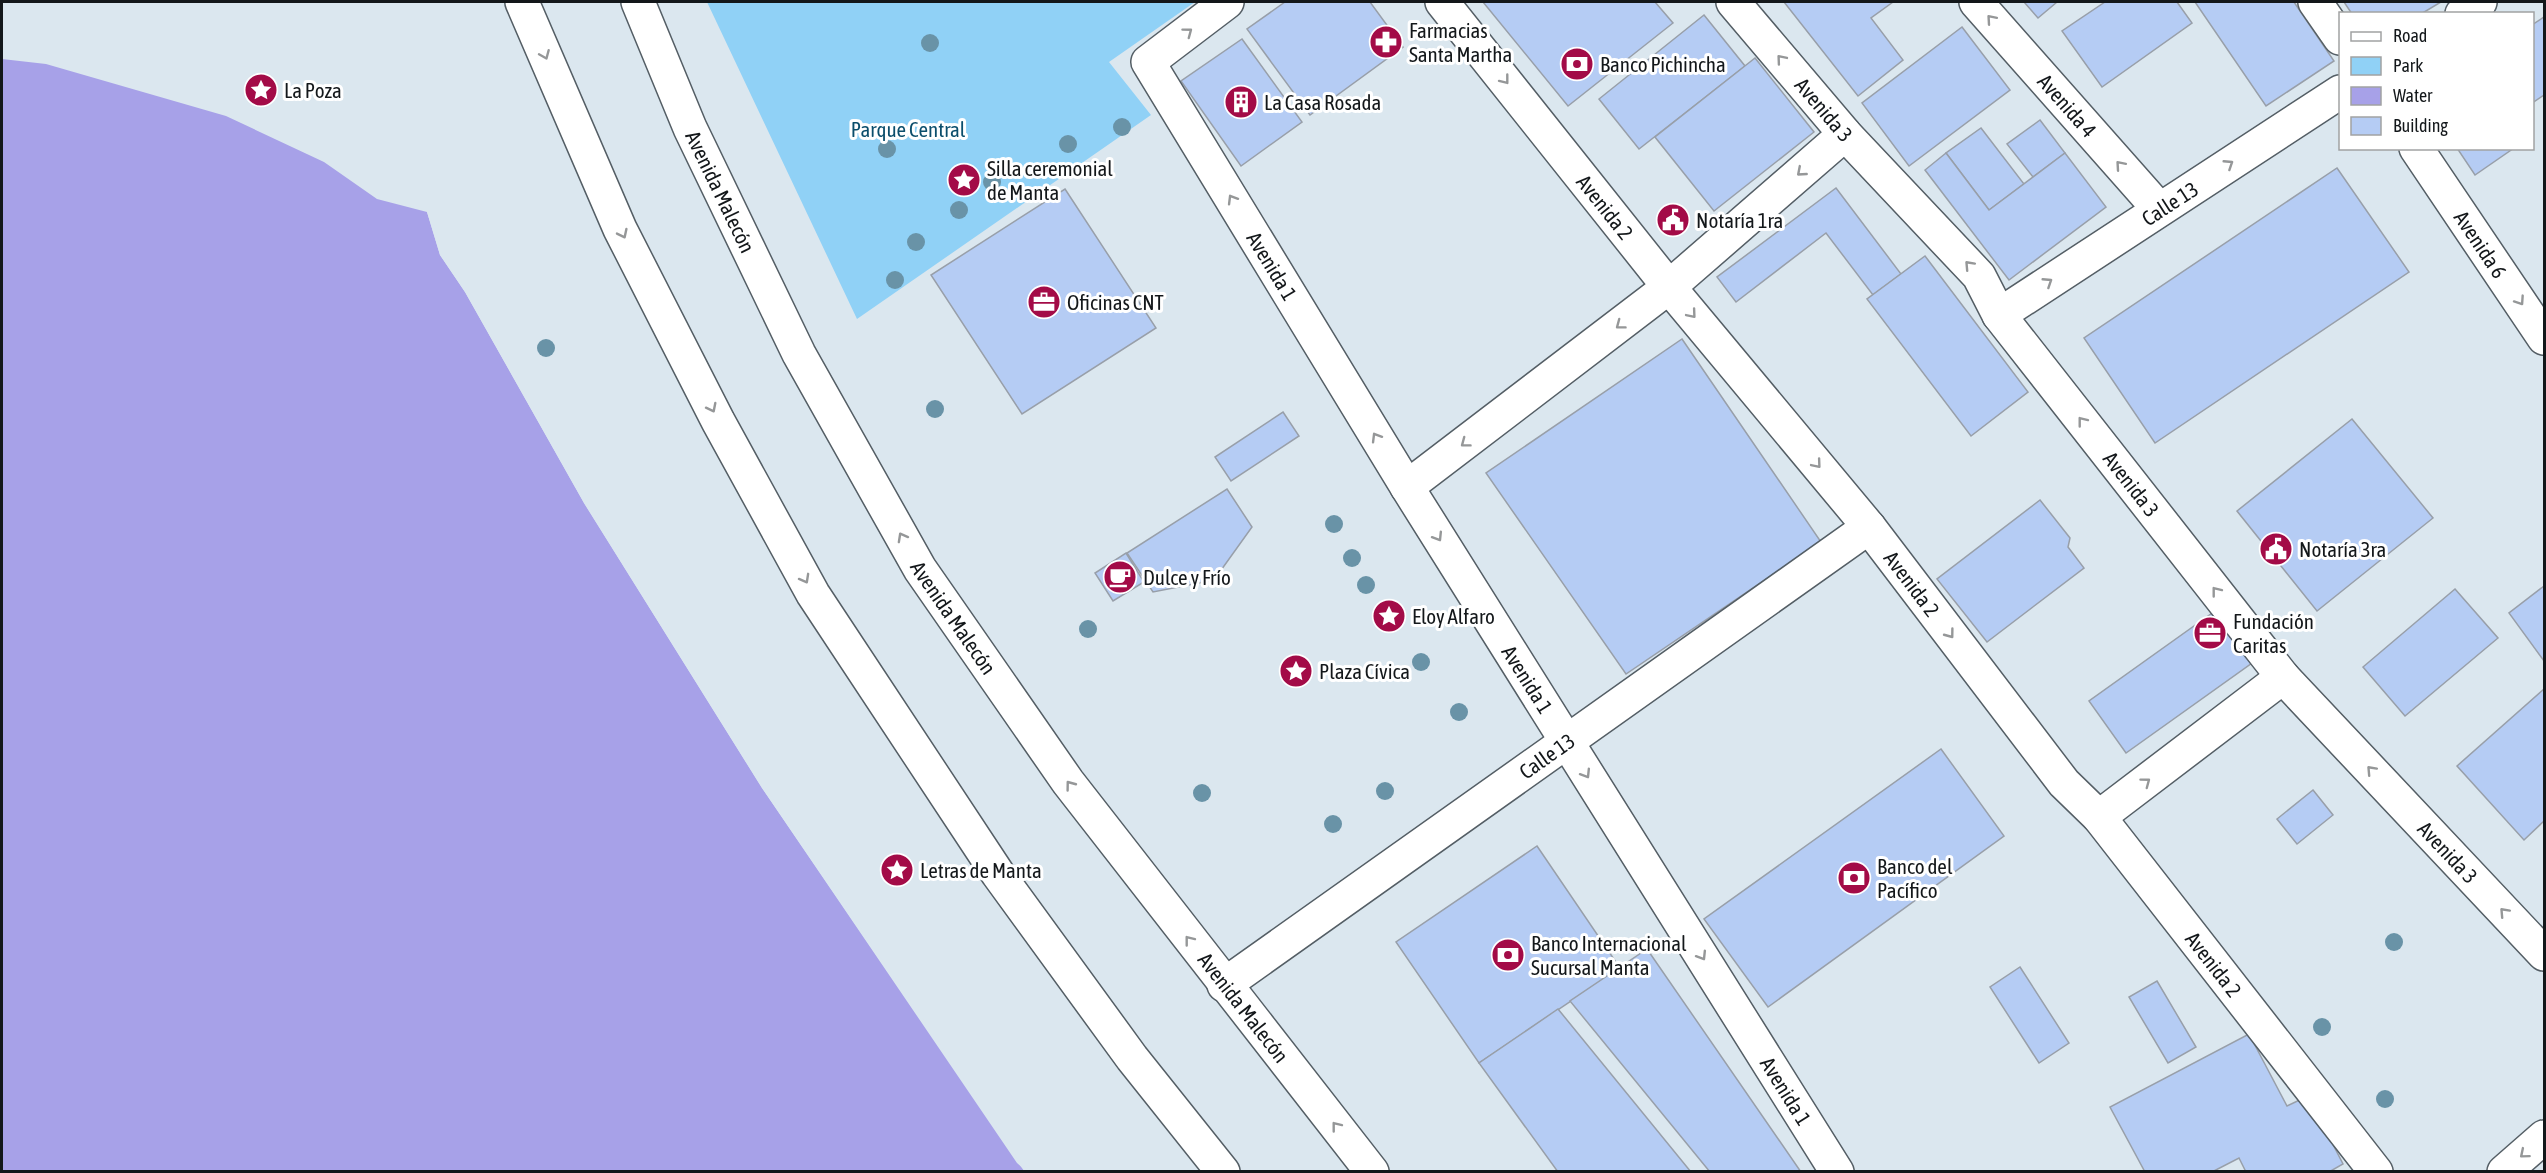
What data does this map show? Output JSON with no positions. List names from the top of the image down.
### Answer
{
  "streets": {
    "street": [
      "Avenida 4",
      "Avenida 3",
      "Avenida Malecón",
      "Calle 13",
      "Avenida 2",
      "Avenida 6",
      "Avenida 1"
    ]
  },
  "crossings": [
    ["Avenida 4", "Calle 13"],
    ["Avenida 3", "Calle 13"],
    ["Avenida Malecón", "Calle 13"],
    ["Calle 13", "Avenida 2"],
    ["Calle 13", "Avenida 1"]
  ],
  "one_way": [
    "Avenida 4",
    "Avenida 3",
    "Avenida 2",
    "Avenida 6"
  ],
  "parks": ["Parque Central"],
  "places": {
    "pharmacy": ["Farmacias Santa Martha"],
    "bank": ["Banco Pichincha", "Banco del Pacífico", "Banco Internacional Sucursal Manta"],
    "place": [
      "La Poza",
      "Silla ceremonial de Manta",
      "Eloy Alfaro",
      "Plaza Cívica",
      "Letras de Manta"
    ],
    "building": ["La Casa Rosada"],
    "public building": ["Notaría 1ra", "Notaría 3ra"],
    "office": ["Oficinas CNT", "Fundación Caritas"],
    "cafe": ["Dulce y Frío"]
  },
  "legend": [
    "Road",
    "Park",
    "Water",
    "Building"
  ]
}
